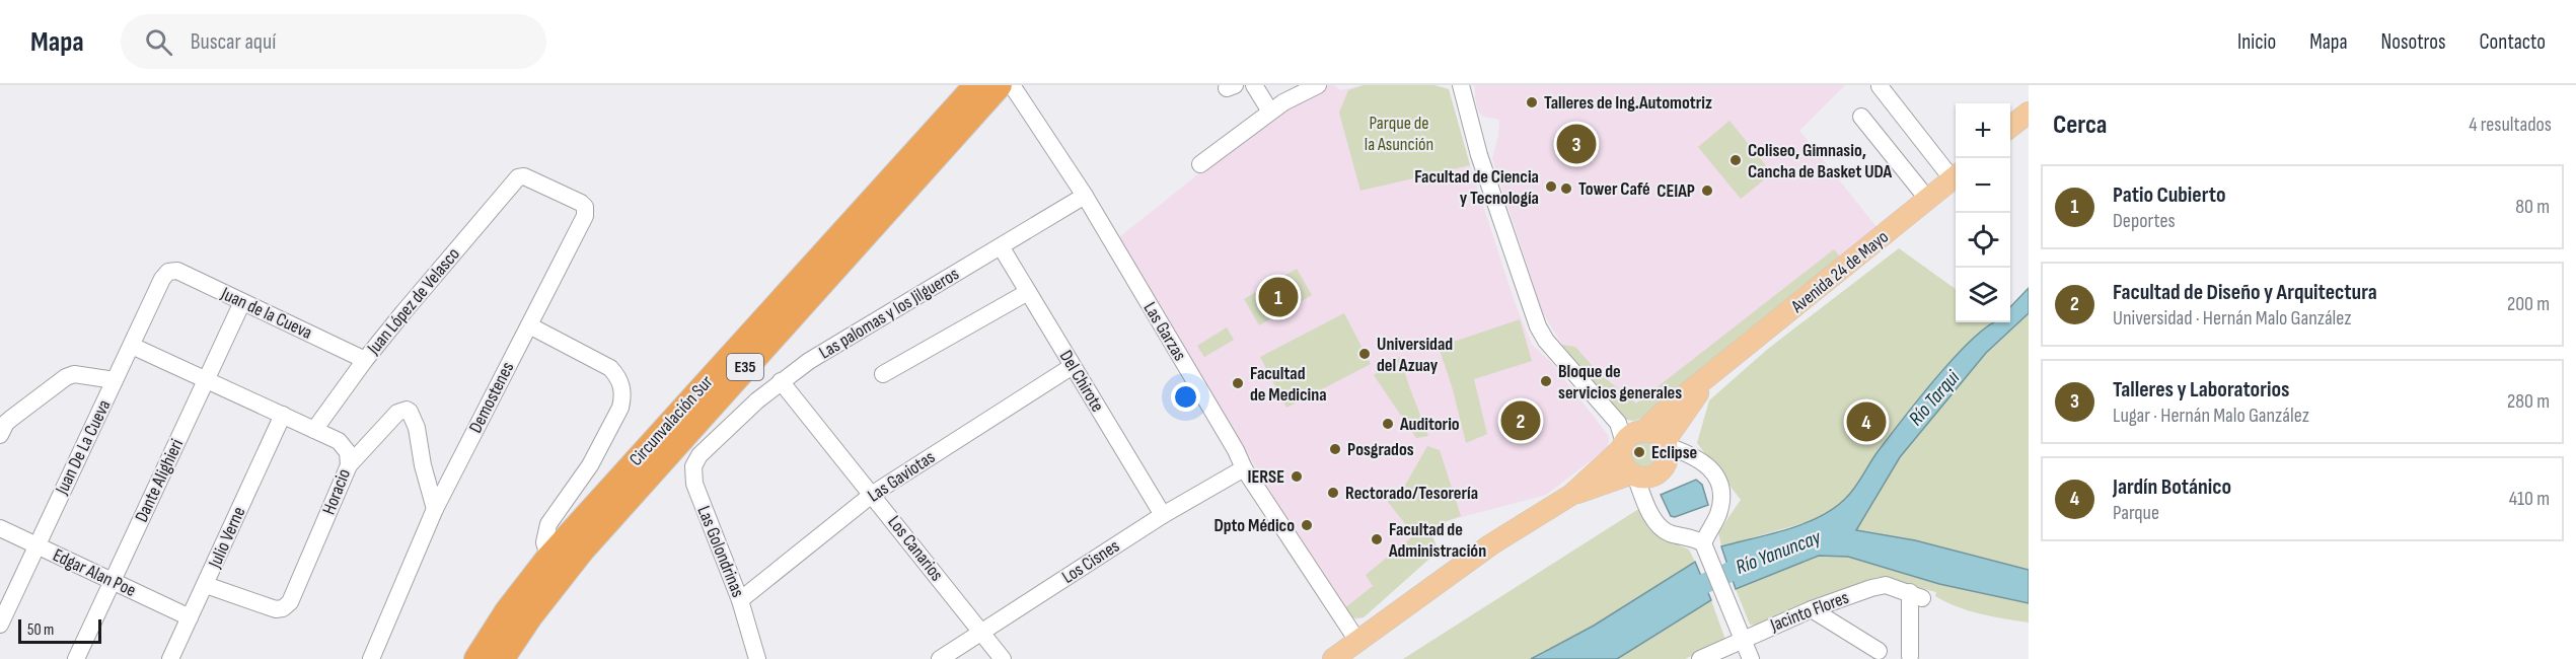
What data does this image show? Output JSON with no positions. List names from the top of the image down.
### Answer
{
  "streets": {
    "highway": ["E35", "Circunvalación Sur"],
    "main road": ["Avenida 24 de Mayo"],
    "street": [
      "Juan López de Velasco",
      "Juan de la Cueva",
      "Las palomas y los Jilgueros",
      "Las Garzas",
      "Del Chirote",
      "Demostenes",
      "Juan De La Cueva",
      "Las Gaviotas",
      "Dante Alighieri",
      "Horacio",
      "Julio Verne",
      "Los Canarios",
      "Las Golondrinas",
      "Los Cisnes",
      "Edgar Alan Poe",
      "Jacinto Flores"
    ]
  },
  "crossings": [
    ["Avenida 24 de Mayo", "Las Garzas"],
    ["Juan López de Velasco", "Juan de la Cueva"],
    ["Juan López de Velasco", "Demostenes"],
    ["Juan López de Velasco", "Horacio"],
    ["Juan de la Cueva", "Juan De La Cueva"],
    ["Juan de la Cueva", "Dante Alighieri"],
    ["Las palomas y los Jilgueros", "Las Garzas"],
    ["Las palomas y los Jilgueros", "Del Chirote"],
    ["Las palomas y los Jilgueros", "Los Canarios"],
    ["Las palomas y los Jilgueros", "Las Golondrinas"],
    ["Las Garzas", "Los Cisnes"],
    ["Del Chirote", "Las Gaviotas"],
    ["Del Chirote", "Los Cisnes"],
    ["Juan De La Cueva", "Horacio"],
    ["Juan De La Cueva", "Edgar Alan Poe"],
    ["Las Gaviotas", "Los Canarios"],
    ["Las Gaviotas", "Las Golondrinas"],
    ["Dante Alighieri", "Horacio"],
    ["Dante Alighieri", "Edgar Alan Poe"],
    ["Horacio", "Julio Verne"],
    ["Julio Verne", "Edgar Alan Poe"],
    ["Los Canarios", "Los Cisnes"]
  ],
  "water": ["Río Tarqui", "Río Yanuncay"],
  "parks": ["Parque de la Asunción"],
  "places": [
    "Talleres de Ing.Automotriz",
    "Coliseo, Gimnasio, Cancha de Basket UDA",
    "Facultad de Ciencia y Tecnología",
    "Tower Café",
    "CEIAP",
    "Universidad del Azuay",
    "Bloque de servicios generales",
    "Facultad de Medicina",
    "Auditorio",
    "Posgrados",
    "Eclipse",
    "IERSE",
    "Rectorado/Tesorería",
    "Dpto Médico",
    "Facultad de Administración"
  ],
  "scale_bar": "50 m",
  "page": {
    "header": "Mapa",
    "search": "Buscar aquí",
    "nav": [
      "Inicio",
      "Mapa",
      "Nosotros",
      "Contacto"
    ],
    "heading": ["Cerca", "4 resultados"],
    "map_buttons": ["+", "−"],
    "pins": [
      "3",
      "1",
      "2",
      "4"
    ],
    "list": [
      {
        "mark": "1",
        "name": "Patio Cubierto",
        "note": "Deportes",
        "value": "80 m"
      },
      {
        "mark": "2",
        "name": "Facultad de Diseño y Arquitectura",
        "note": "Universidad · Hernán Malo Ganzález",
        "value": "200 m"
      },
      {
        "mark": "3",
        "name": "Talleres y Laboratorios",
        "note": "Lugar · Hernán Malo Ganzález",
        "value": "280 m"
      },
      {
        "mark": "4",
        "name": "Jardín Botánico",
        "note": "Parque",
        "value": "410 m"
      }
    ],
    "scale": "50 m"
  }
}
